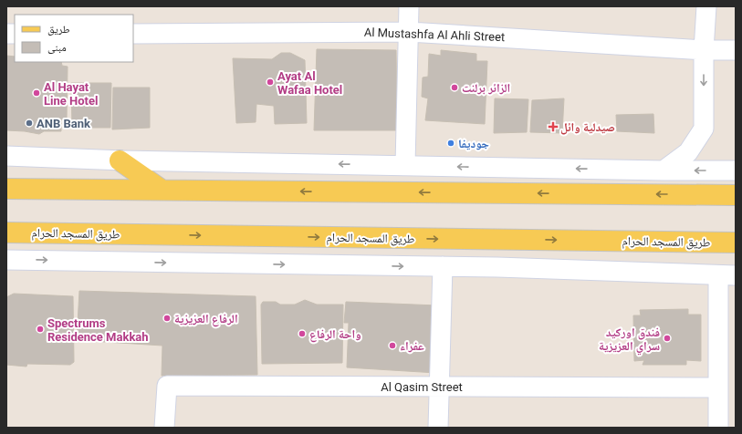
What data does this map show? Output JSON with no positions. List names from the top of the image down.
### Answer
{
  "streets": {
    "main road": ["طريق المسجد الحرام"],
    "street": ["Al Mustashfa Al Ahli Street", "Al Qasim Street"]
  },
  "places": {
    "other": [
      "Ayat Al Wafaa Hotel",
      "الزائر برلنت",
      "Al Hayat Line Hotel",
      "ANB Bank",
      "جوديفا",
      "الرفاع العزيزية",
      "Spectrums Residence Makkah",
      "واحة الرفاع",
      "فندق اوركيد سراي العزيزية",
      "عفراء"
    ],
    "health": ["صيدلية وائل"]
  },
  "legend": ["طريق", "مبنى"]
}
